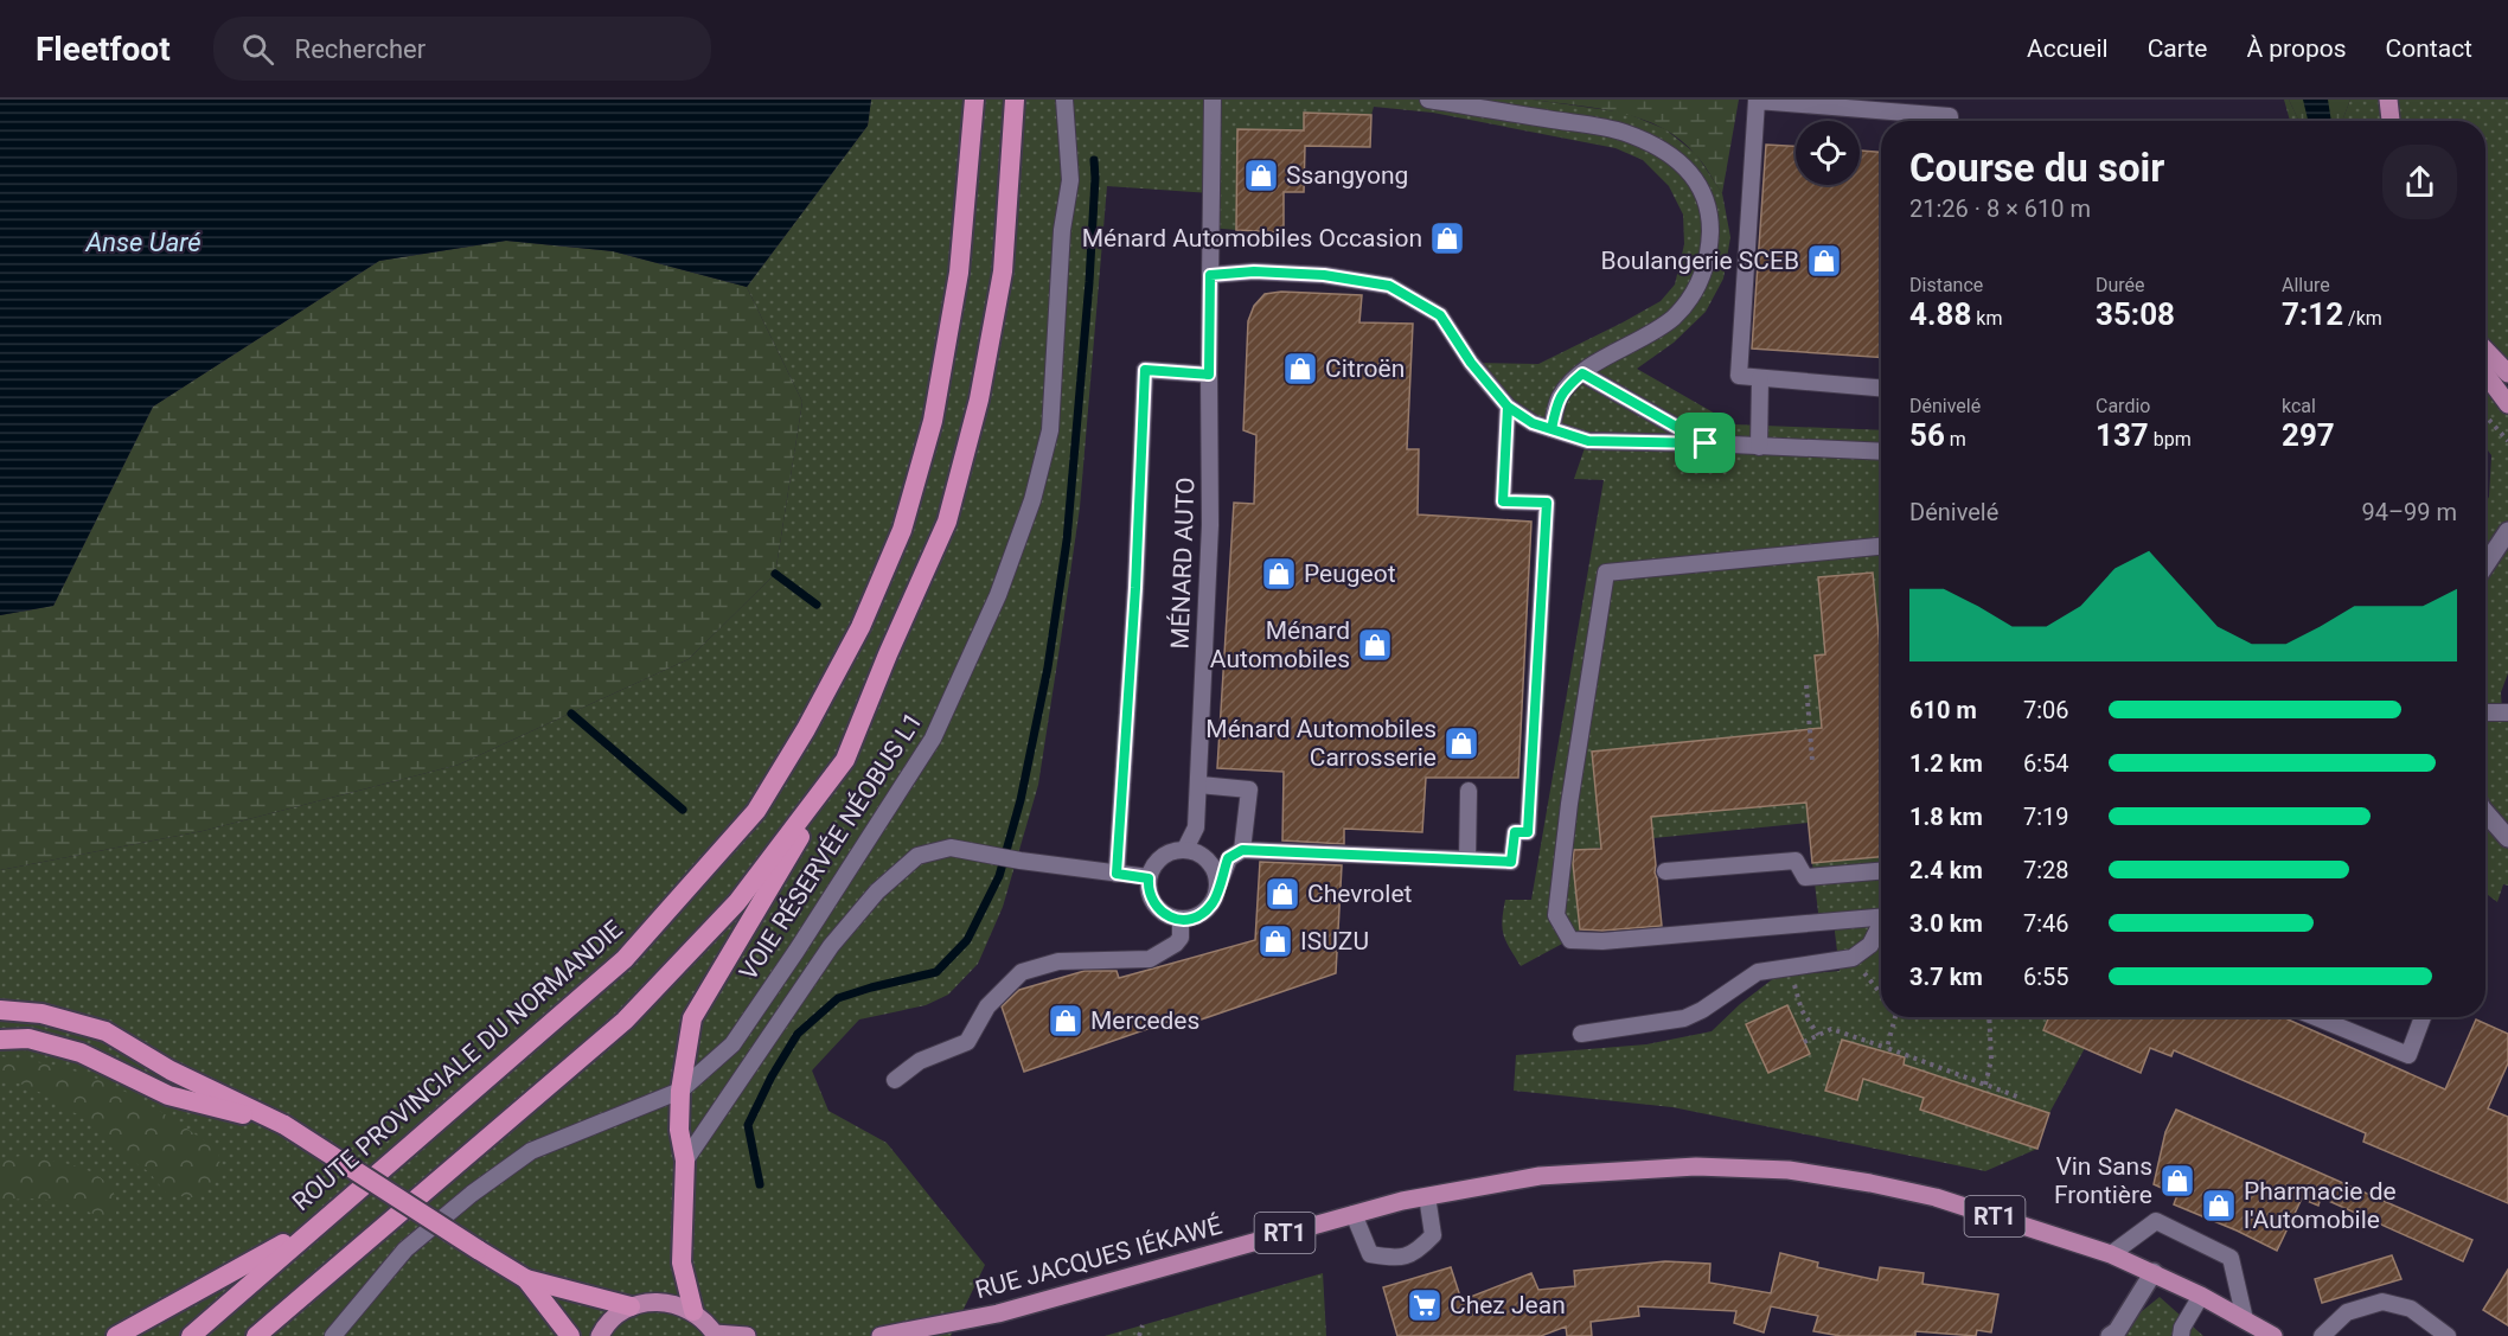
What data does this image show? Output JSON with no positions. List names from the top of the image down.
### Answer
{
  "streets": {
    "highway": ["ROUTE PROVINCIALE DU NORMANDIE"],
    "main road": ["RT1", "RUE JACQUES IÉKAWÉ"],
    "lane": ["MÉNARD AUTO", "VOIE RÉSERVÉE NÉOBUS L1"]
  },
  "water": ["Anse Uaré"],
  "places": {
    "shop": [
      "Ssangyong",
      "Ménard Automobiles Occasion",
      "Boulangerie SCEB",
      "Citroën",
      "Peugeot",
      "Ménard Automobiles",
      "Ménard Automobiles Carrosserie",
      "Chevrolet",
      "ISUZU",
      "Mercedes",
      "Vin Sans Frontière",
      "Pharmacie de l'Automobile"
    ],
    "supermarket": ["Chez Jean"]
  },
  "page": {
    "header": "Fleetfoot",
    "search": "Rechercher",
    "nav": [
      "Accueil",
      "Carte",
      "À propos",
      "Contact"
    ],
    "heading": ["Course du soir", "21:26 · 8 × 610 m"],
    "stats": [
      ["Distance", "4.88 km"],
      ["Durée", "35:08"],
      ["Allure", "7:12 /km"],
      ["Dénivelé", "56 m"],
      ["Cardio", "137 bpm"],
      ["kcal", "297"]
    ],
    "chart": ["Dénivelé", "94–99 m"],
    "list": [
      {
        "name": "610 m",
        "note": "7:06"
      },
      {
        "name": "1.2 km",
        "note": "6:54"
      },
      {
        "name": "1.8 km",
        "note": "7:19"
      },
      {
        "name": "2.4 km",
        "note": "7:28"
      },
      {
        "name": "3.0 km",
        "note": "7:46"
      },
      {
        "name": "3.7 km",
        "note": "6:55"
      }
    ]
  }
}
